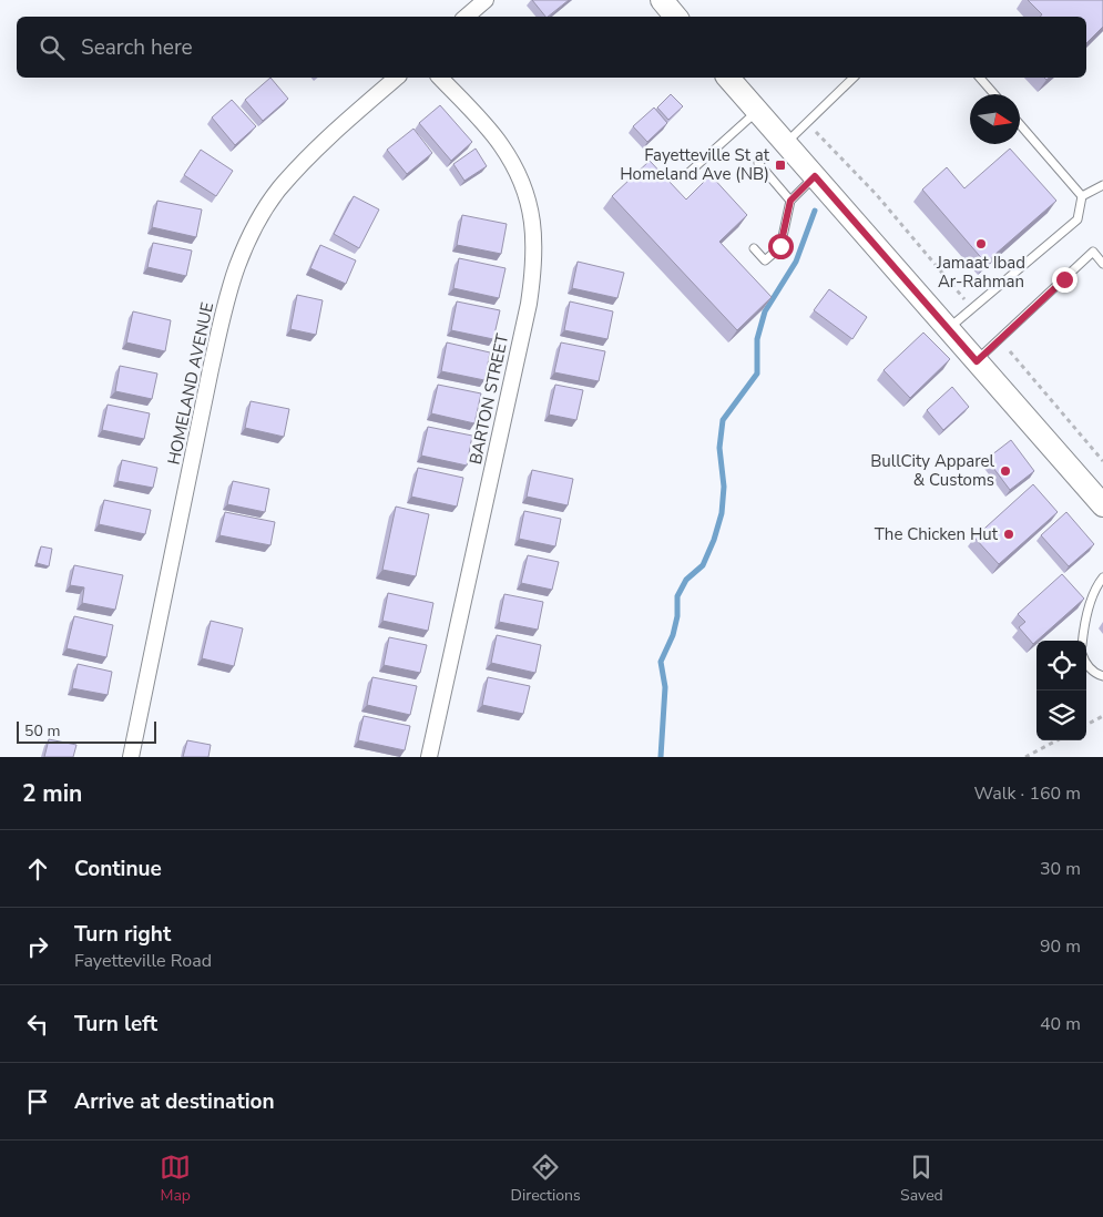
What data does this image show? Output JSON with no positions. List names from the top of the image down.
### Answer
{
  "streets": {
    "street": ["HOMELAND AVENUE", "BARTON STREET"]
  },
  "places": {
    "transit": ["Fayetteville St at Homeland Ave (NB)"],
    "other": ["Jamaat Ibad Ar-Rahman", "BullCity Apparel & Customs", "The Chicken Hut"]
  },
  "scale_bar": "50 m",
  "north": "right",
  "page": {
    "search": "Search here",
    "scale": "50 m",
    "heading": ["2 min", "Walk · 160 m"],
    "list": [
      ["Continue", "30 m"],
      ["Turn right", "Fayetteville Road", "90 m"],
      ["Turn left", "40 m"],
      "Arrive at destination"
    ],
    "nav": ["Map", "Directions", "Saved"]
  }
}
